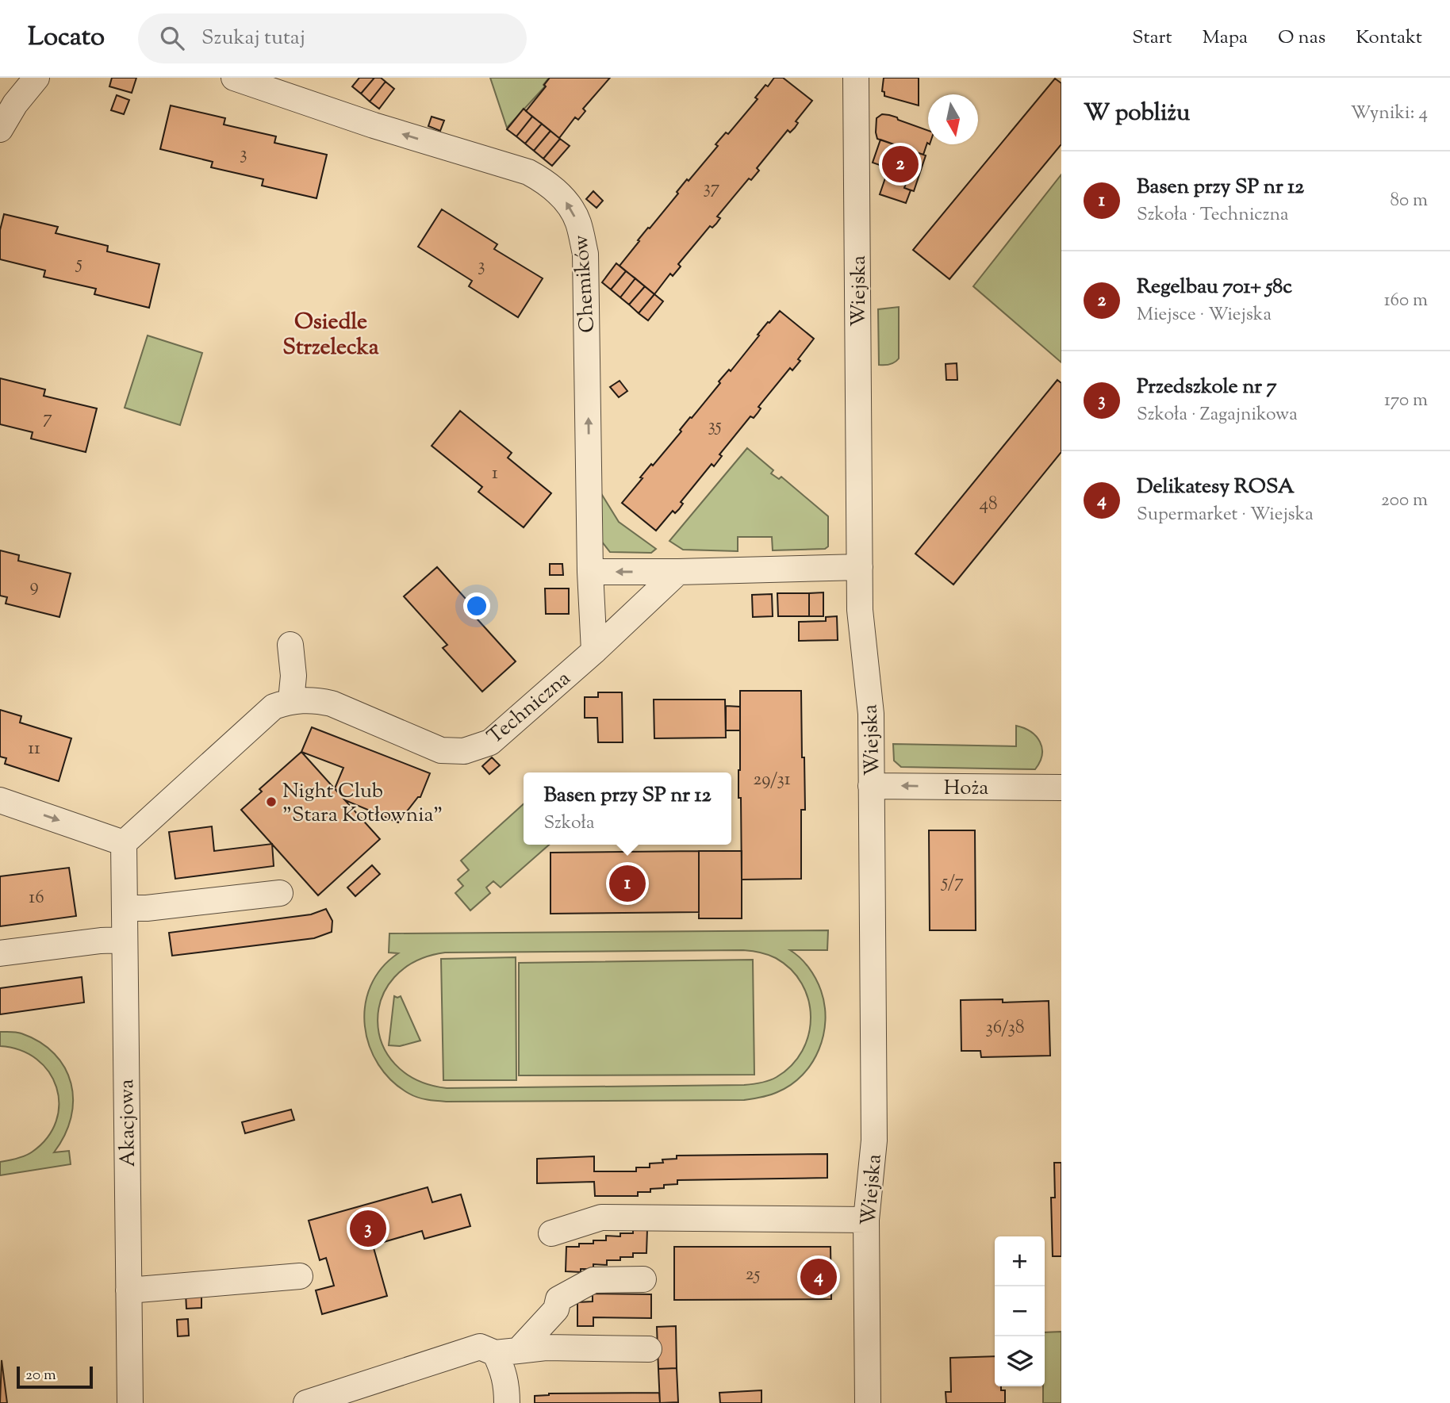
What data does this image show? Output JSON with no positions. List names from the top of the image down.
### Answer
{
  "streets": {
    "street": [
      "Chemików",
      "Wiejska",
      "Techniczna",
      "Hoża",
      "Akacjowa"
    ]
  },
  "crossings": [
    ["Chemików", "Techniczna"],
    ["Wiejska", "Hoża"],
    ["Techniczna", "Akacjowa"]
  ],
  "one_way": ["Chemików", "Hoża"],
  "districts": ["Osiedle Strzelecka"],
  "places": ["Night Club \"Stara Kotłownia\""],
  "house_numbers": [
    "3",
    "37",
    "5",
    "3",
    "7",
    "35",
    "1",
    "48",
    "9",
    "11",
    "29/31",
    "5/7",
    "16",
    "36/38",
    "25"
  ],
  "scale_bar": "20 m",
  "north": "bottom",
  "page": {
    "header": "Locato",
    "search": "Szukaj tutaj",
    "nav": [
      "Start",
      "Mapa",
      "O nas",
      "Kontakt"
    ],
    "heading": ["W pobliżu", "Wyniki: 4"],
    "pins": [
      "2",
      "1",
      "3",
      "4"
    ],
    "list": [
      {
        "mark": "1",
        "name": "Basen przy SP nr 12",
        "note": "Szkoła · Techniczna",
        "value": "80 m"
      },
      {
        "mark": "2",
        "name": "Regelbau 701+ 58c",
        "note": "Miejsce · Wiejska",
        "value": "160 m"
      },
      {
        "mark": "3",
        "name": "Przedszkole nr 7",
        "note": "Szkoła · Zagajnikowa",
        "value": "170 m"
      },
      {
        "mark": "4",
        "name": "Delikatesy ROSA",
        "note": "Supermarket · Wiejska",
        "value": "200 m"
      }
    ],
    "popup": ["Basen przy SP nr 12", "Szkoła"],
    "map_buttons": ["+", "−"],
    "scale": "20 m"
  }
}
